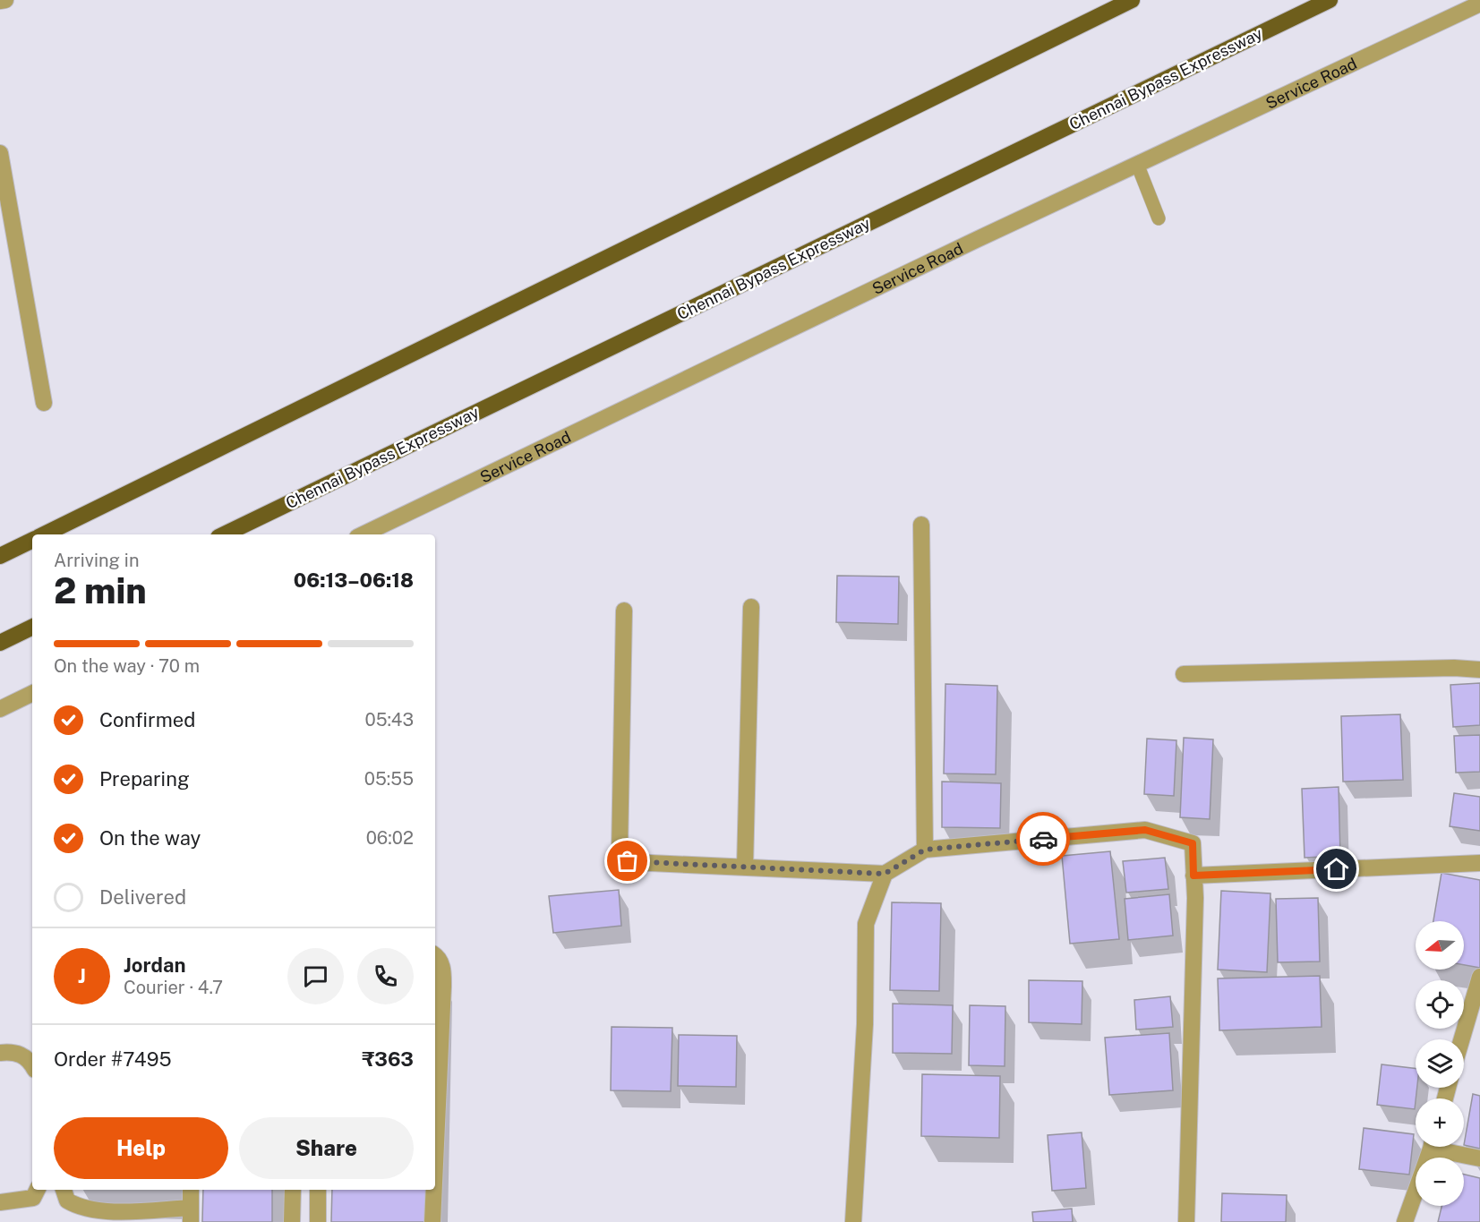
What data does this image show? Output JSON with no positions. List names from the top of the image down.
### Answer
{
  "streets": {
    "highway": ["Chennai Bypass Expressway"],
    "street": ["Service Road"]
  },
  "north": "left",
  "page": {
    "heading": ["2 min", "Arriving in", "06:13–06:18"],
    "panel": [
      "Jordan",
      "Courier · 4.7",
      "Order #7495",
      "₹363"
    ],
    "bar": "On the way · 70 m",
    "list": [
      ["Confirmed", "05:43"],
      ["Preparing", "05:55"],
      ["On the way", "06:02"],
      "Delivered"
    ],
    "map_buttons": ["+", "−"],
    "round": "J",
    "buttons": ["Help", "Share"]
  }
}
